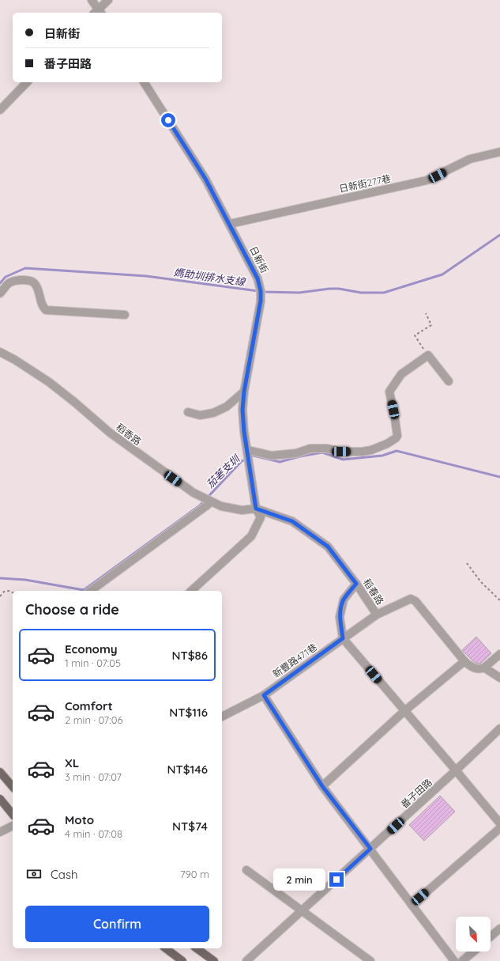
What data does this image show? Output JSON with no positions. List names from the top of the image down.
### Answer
{
  "streets": {
    "street": [
      "日新街277巷",
      "日新街",
      "稻香路",
      "稻春路",
      "新豐路471巷",
      "番子田路"
    ]
  },
  "crossings": [
    ["日新街277巷", "日新街"],
    ["日新街", "稻香路"],
    ["日新街", "稻春路"],
    ["稻香路", "稻春路"],
    ["稻春路", "新豐路471巷"]
  ],
  "water": ["媽助圳排水支線", "茄荖支圳"],
  "north": "bottom right",
  "page": {
    "banner": ["日新街", "番子田路"],
    "heading": "Choose a ride",
    "list": [
      {
        "name": "Economy",
        "note": "1 min · 07:05",
        "value": "NT$86"
      },
      {
        "name": "Comfort",
        "note": "2 min · 07:06",
        "value": "NT$116"
      },
      {
        "name": "XL",
        "note": "3 min · 07:07",
        "value": "NT$146"
      },
      {
        "name": "Moto",
        "note": "4 min · 07:08",
        "value": "NT$74"
      }
    ],
    "pay": ["Cash", "790 m"],
    "bubble": "2 min",
    "buttons": "Confirm"
  }
}
